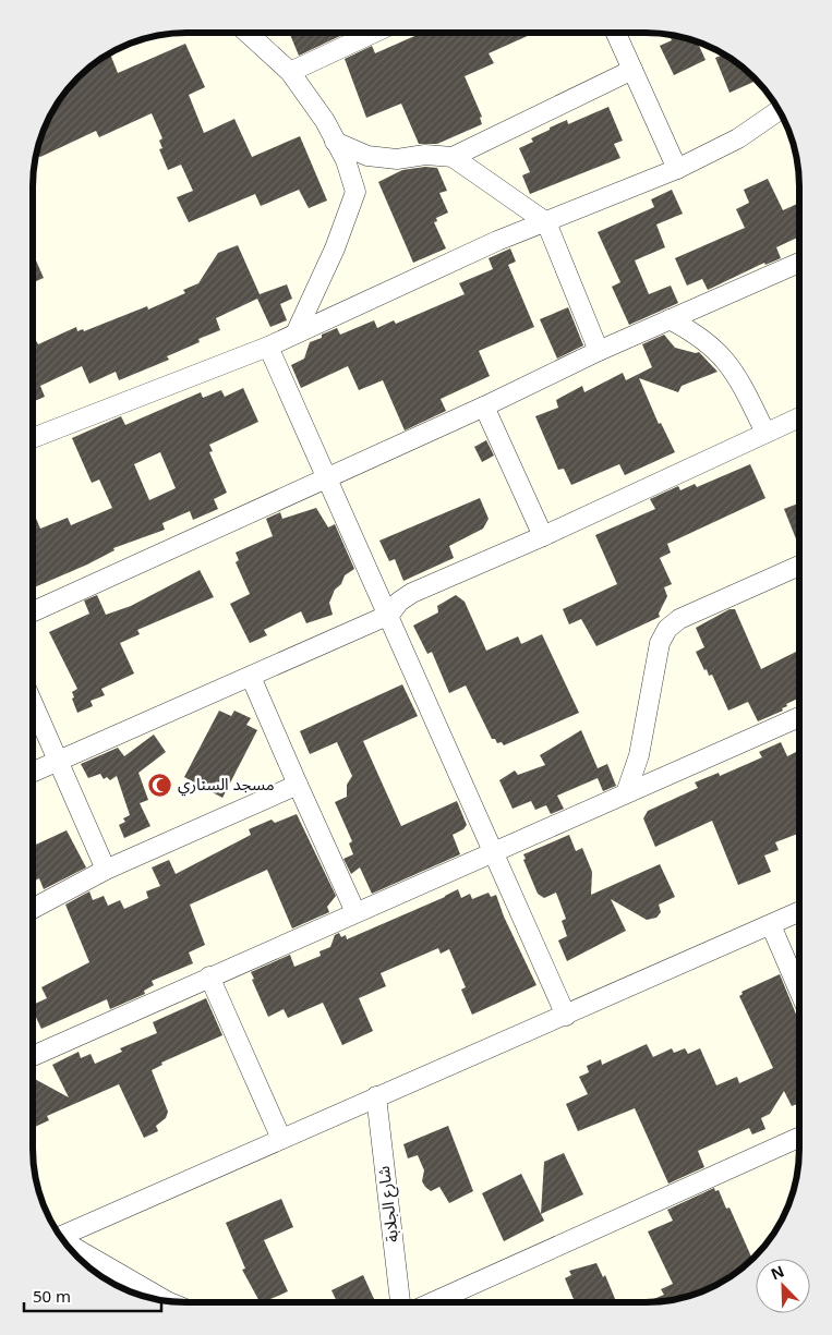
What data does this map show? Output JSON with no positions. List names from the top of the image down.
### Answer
{
  "streets": {
    "street": ["شارع الجلابة"]
  },
  "places": {
    "mosque": ["مسجد السناري"]
  },
  "scale_bar": "50 m",
  "north": "top left"
}
